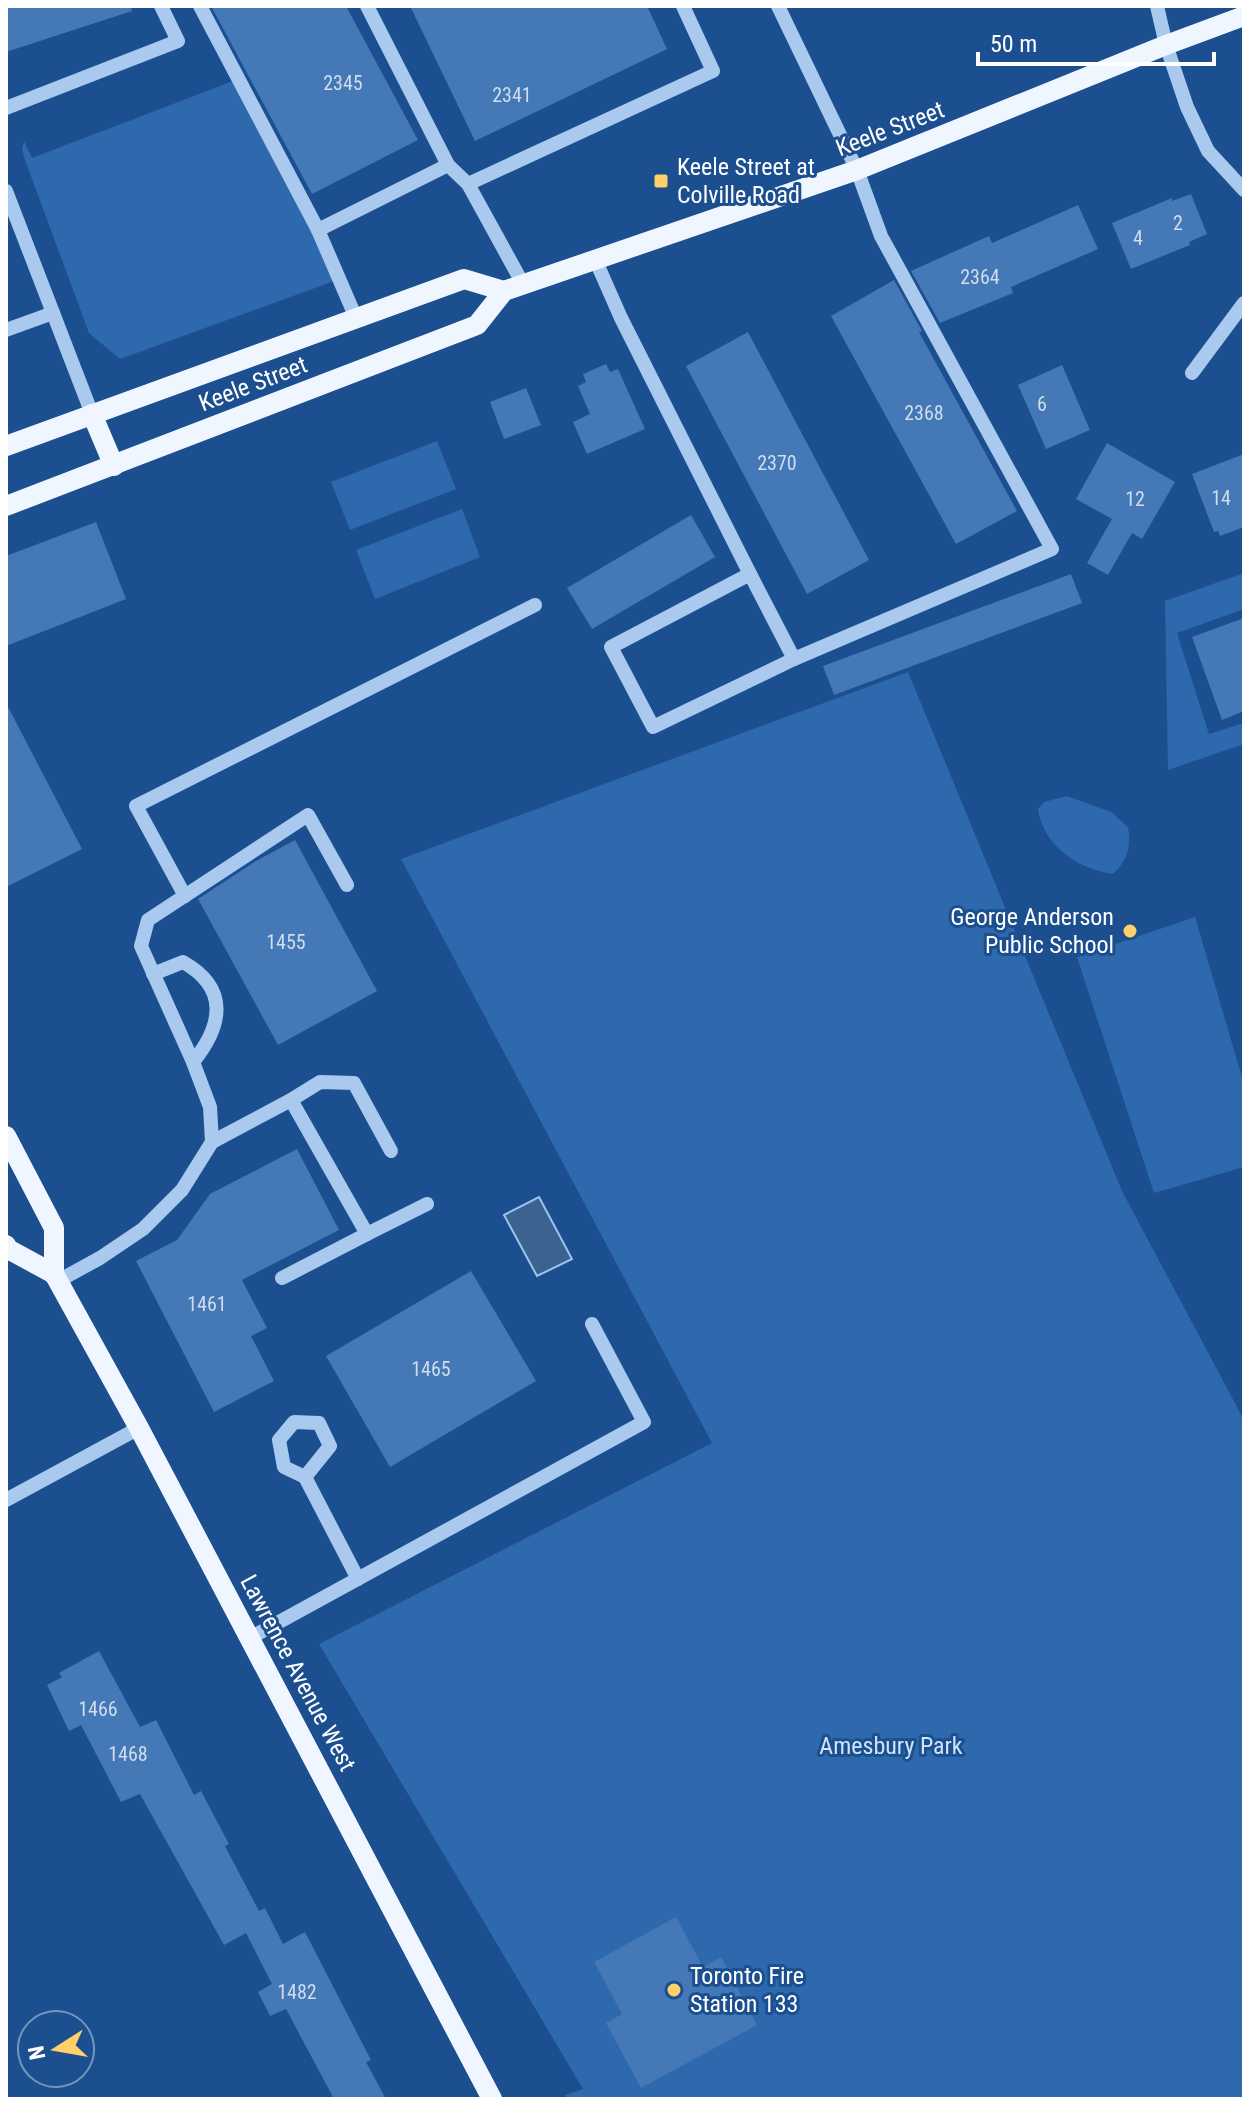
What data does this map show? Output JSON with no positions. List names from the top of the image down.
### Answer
{
  "streets": {
    "main road": ["Keele Street", "Lawrence Avenue West"]
  },
  "parks": ["Amesbury Park"],
  "places": {
    "transit": ["Keele Street at Colville Road"],
    "other": ["George Anderson Public School", "Toronto Fire Station 133"]
  },
  "house_numbers": [
    "2345",
    "2341",
    "2",
    "4",
    "2364",
    "6",
    "2368",
    "2370",
    "14",
    "12",
    "1455",
    "1461",
    "1465",
    "1466",
    "1468",
    "1482"
  ],
  "scale_bar": "50 m",
  "north": "left"
}
